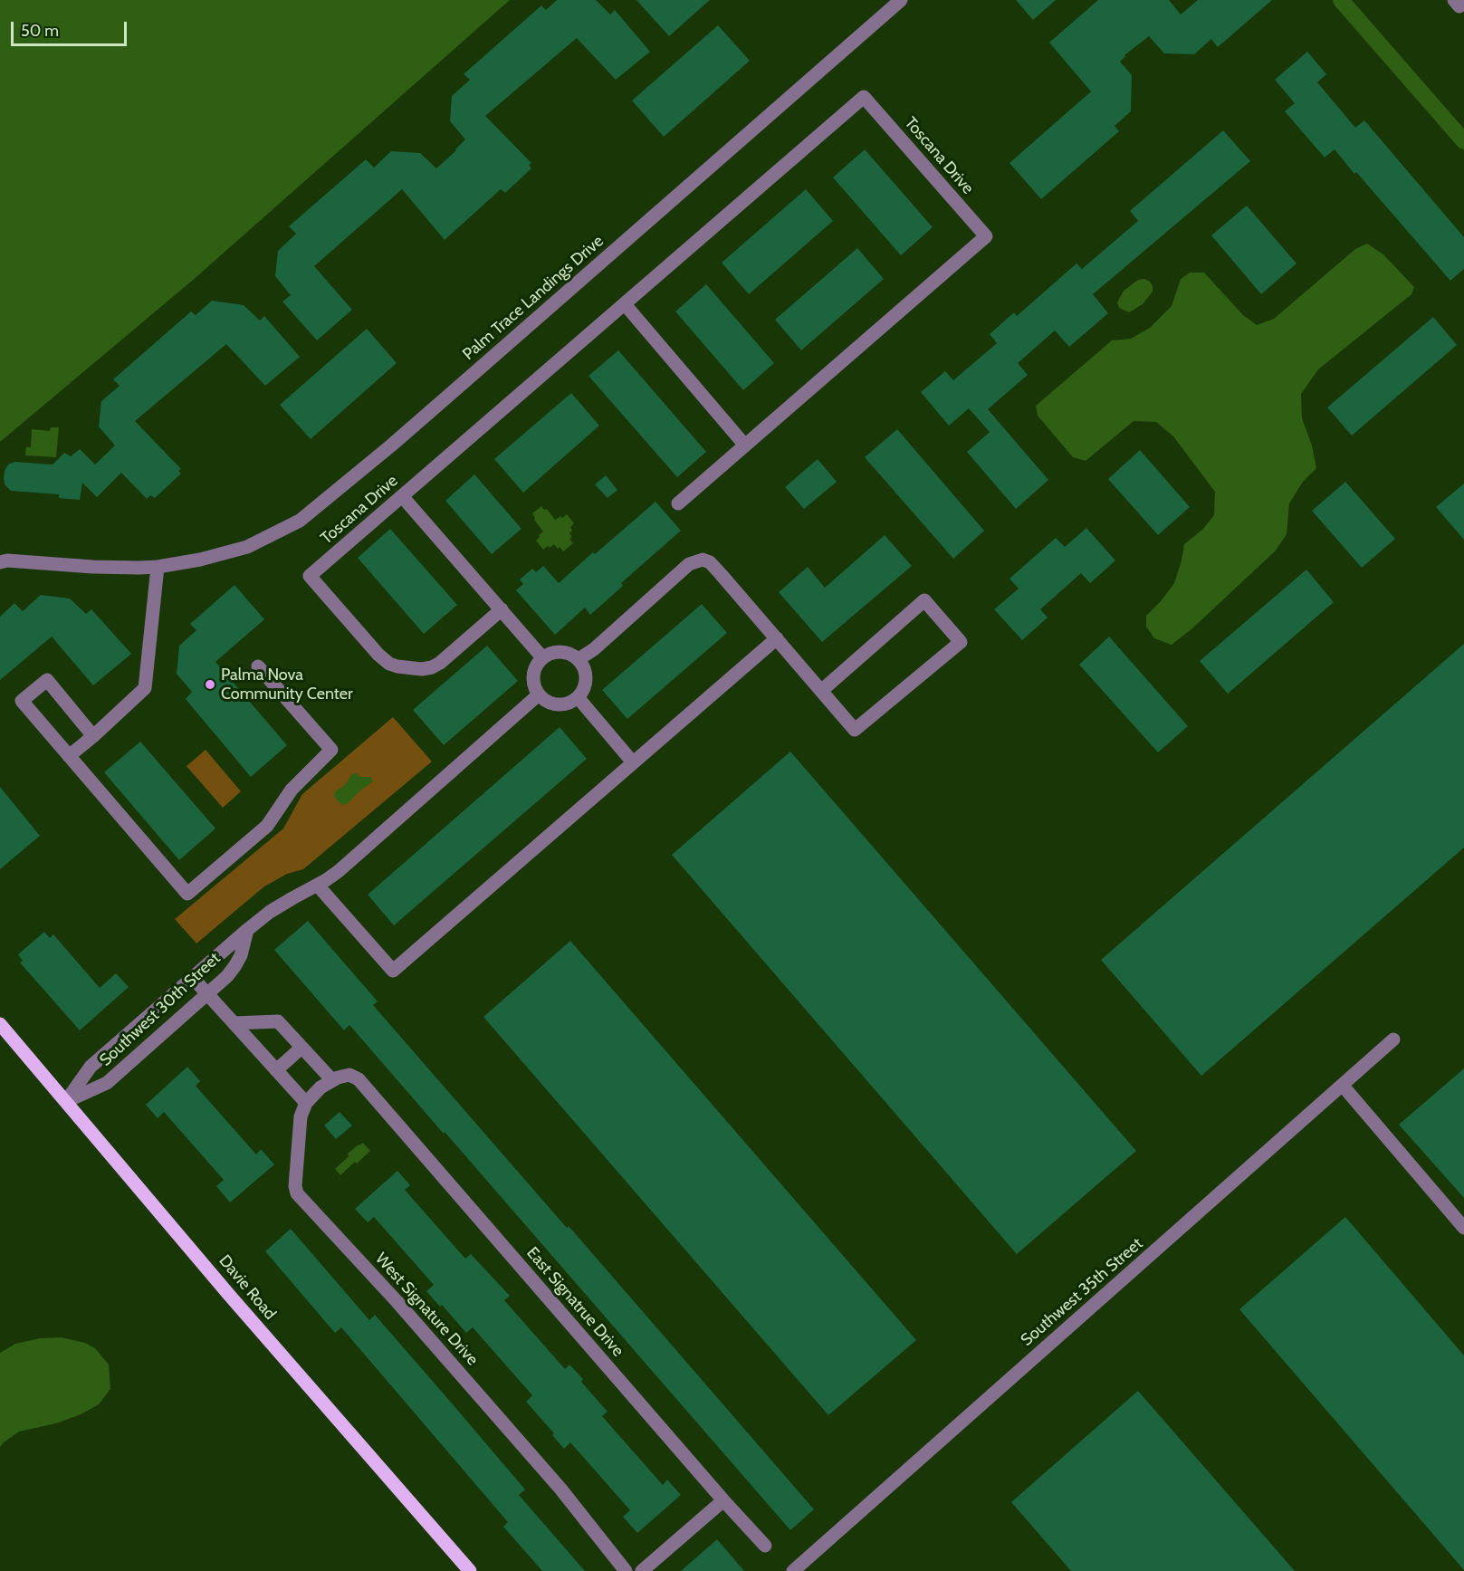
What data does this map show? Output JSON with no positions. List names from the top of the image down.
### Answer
{
  "streets": {
    "main road": ["Davie Road"],
    "street": [
      "Toscana Drive",
      "Palm Trace Landings Drive",
      "Southwest 30th Street",
      "Southwest 35th Street",
      "East Signatrue Drive",
      "West Signature Drive"
    ]
  },
  "crossings": [
    ["Southwest 30th Street", "Davie Road"]
  ],
  "places": ["Palma Nova Community Center"],
  "scale_bar": "50 m"
}
